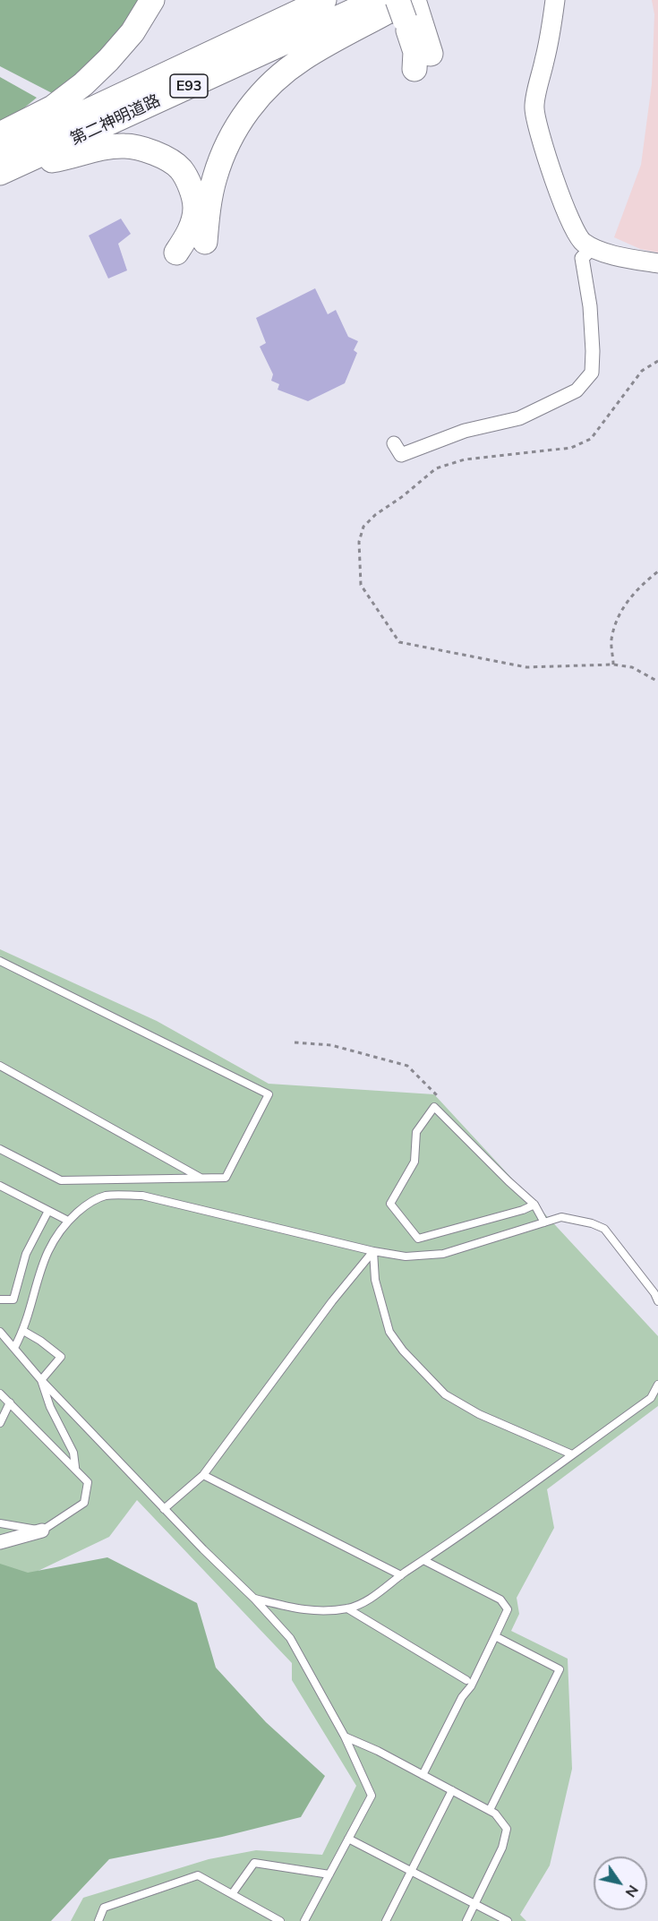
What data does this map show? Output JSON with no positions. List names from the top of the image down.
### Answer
{
  "streets": {
    "highway": ["E93", "第二神明道路"]
  },
  "north": "bottom right"
}
